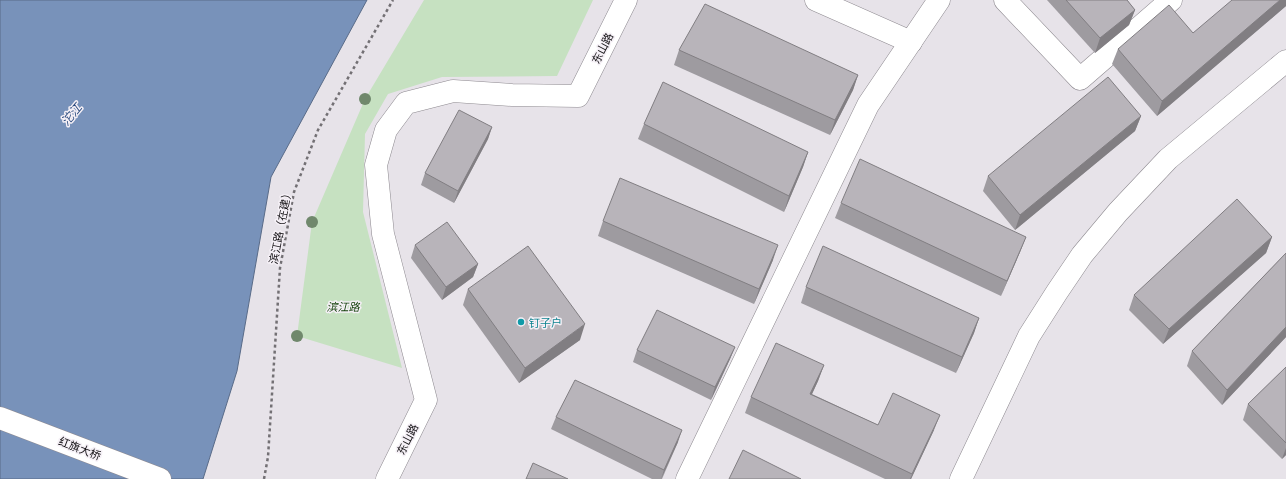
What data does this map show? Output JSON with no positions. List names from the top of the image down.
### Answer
{
  "streets": {
    "street": ["东山路", "红旗大桥"],
    "path": ["滨江路（在建）"]
  },
  "water": ["沱江"],
  "parks": ["滨江路"],
  "places": ["钉子户"]
}
